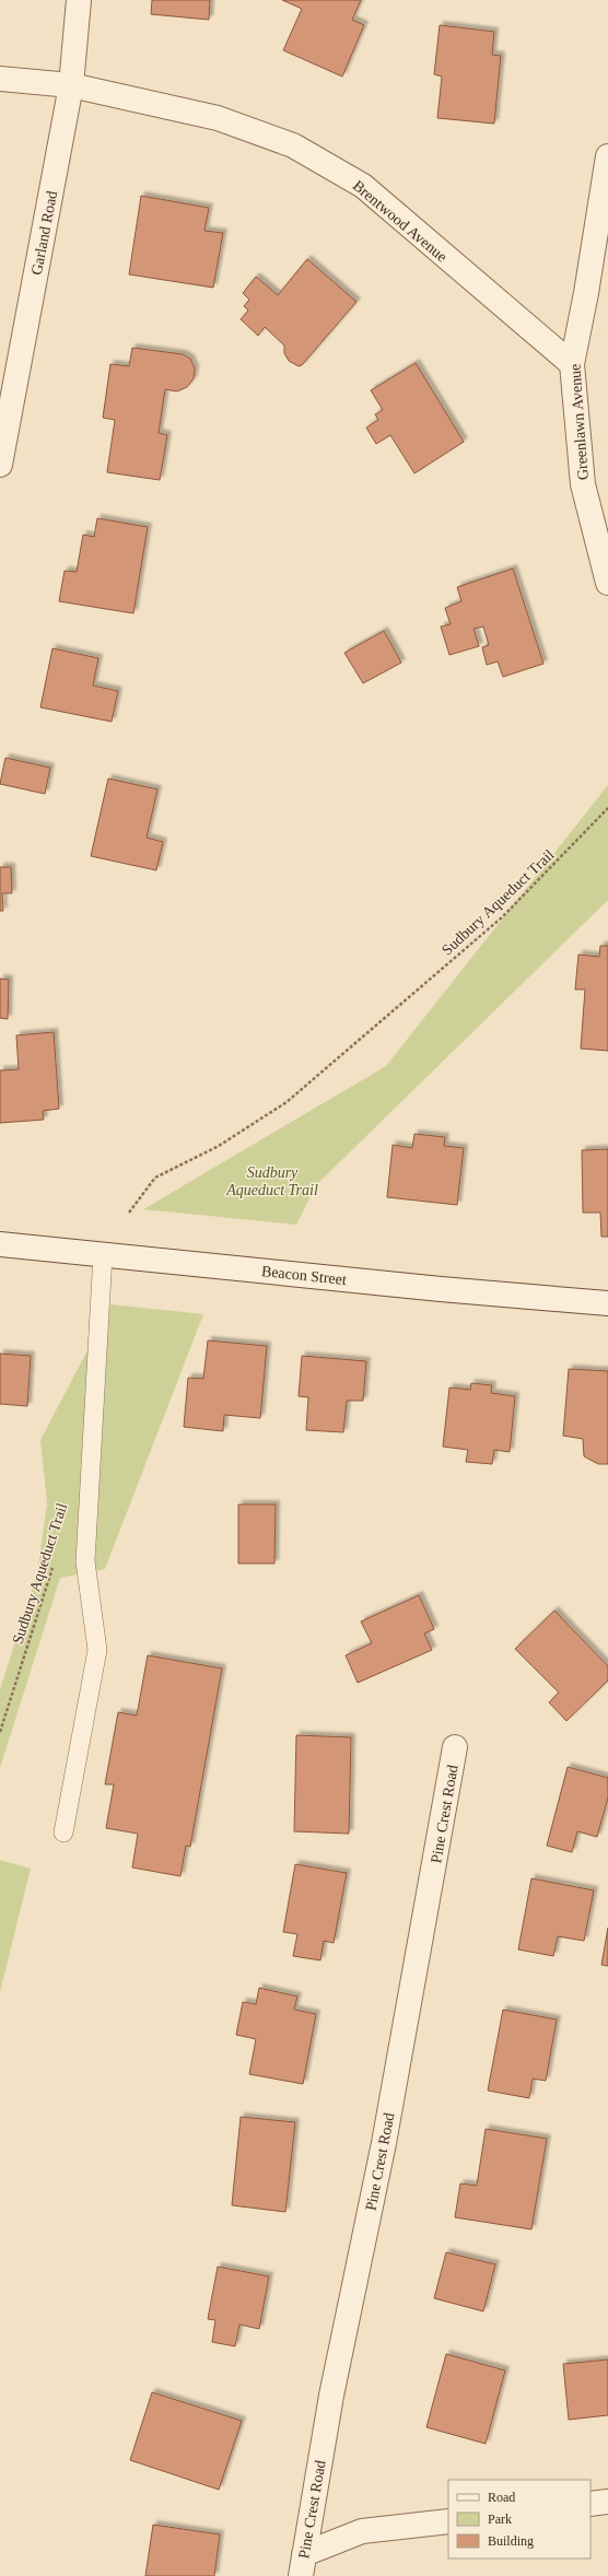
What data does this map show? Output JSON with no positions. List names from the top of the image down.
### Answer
{
  "streets": {
    "street": [
      "Brentwood Avenue",
      "Garland Road",
      "Greenlawn Avenue",
      "Beacon Street",
      "Pine Crest Road"
    ],
    "path": ["Sudbury Aqueduct Trail"]
  },
  "crossings": [
    ["Brentwood Avenue", "Garland Road"],
    ["Brentwood Avenue", "Greenlawn Avenue"]
  ],
  "parks": ["Sudbury Aqueduct Trail"],
  "legend": ["Road", "Park", "Building"]
}
